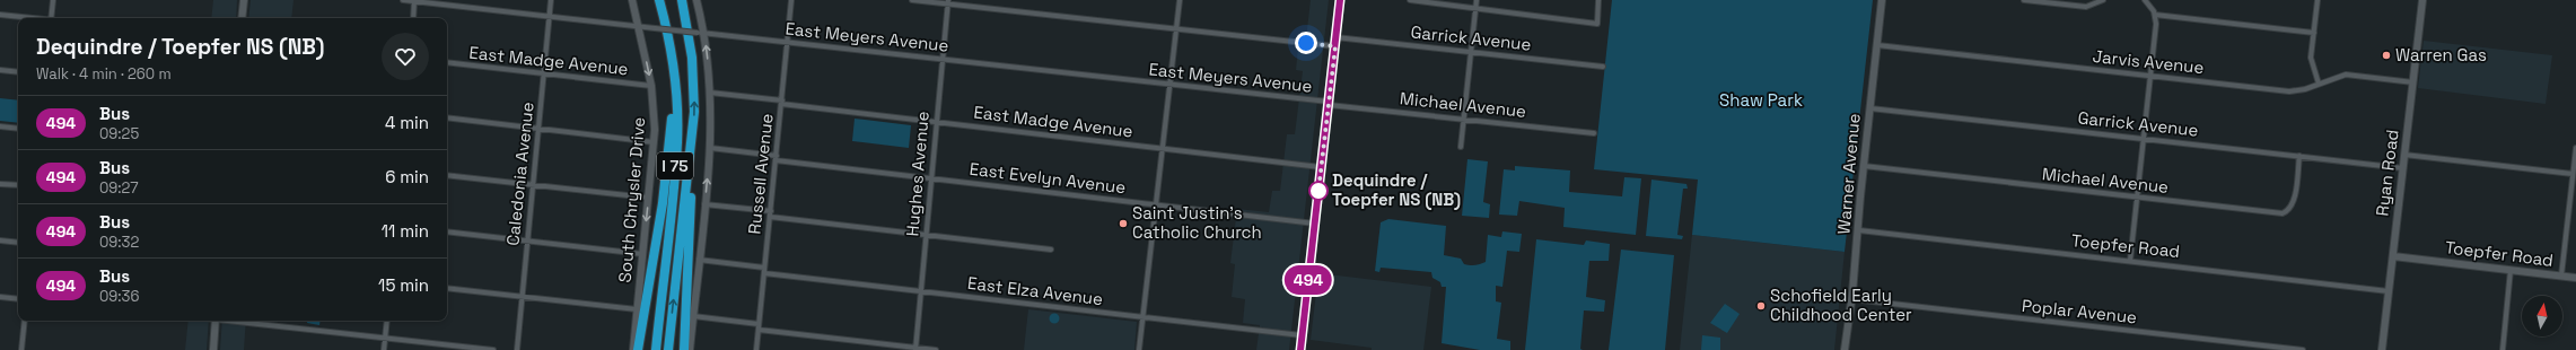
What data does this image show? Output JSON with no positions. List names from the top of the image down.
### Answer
{
  "streets": {
    "highway": ["I 75"],
    "main road": [
      "Ryan Road",
      "Warner Avenue",
      "South Chrysler Drive",
      "Toepfer Road"
    ],
    "street": [
      "East Meyers Avenue",
      "Garrick Avenue",
      "East Madge Avenue",
      "Jarvis Avenue",
      "Michael Avenue",
      "Caledonia Avenue",
      "Russell Avenue",
      "Hughes Avenue",
      "East Evelyn Avenue",
      "East Elza Avenue",
      "Poplar Avenue"
    ]
  },
  "crossings": [
    ["East Meyers Avenue", "Michael Avenue"],
    ["East Meyers Avenue", "Caledonia Avenue"],
    ["East Meyers Avenue", "Russell Avenue"],
    ["East Meyers Avenue", "Hughes Avenue"],
    ["East Meyers Avenue", "South Chrysler Drive"],
    ["Garrick Avenue", "Michael Avenue"],
    ["Garrick Avenue", "Ryan Road"],
    ["Garrick Avenue", "Warner Avenue"],
    ["East Madge Avenue", "Caledonia Avenue"],
    ["East Madge Avenue", "Russell Avenue"],
    ["East Madge Avenue", "Hughes Avenue"],
    ["East Madge Avenue", "South Chrysler Drive"],
    ["Jarvis Avenue", "Ryan Road"],
    ["Jarvis Avenue", "Warner Avenue"],
    ["Michael Avenue", "Warner Avenue"],
    ["Ryan Road", "Toepfer Road"],
    ["Russell Avenue", "East Evelyn Avenue"],
    ["Russell Avenue", "East Elza Avenue"],
    ["Hughes Avenue", "East Evelyn Avenue"],
    ["Hughes Avenue", "East Elza Avenue"],
    ["Warner Avenue", "Toepfer Road"],
    ["Warner Avenue", "Poplar Avenue"]
  ],
  "parks": ["Shaw Park"],
  "places": [
    "Warren Gas",
    "Dequindre / Toepfer NS (NB)",
    "Saint Justin's Catholic Church",
    "Schofield Early Childhood Center"
  ],
  "lines": ["bus line 494"],
  "north": "top",
  "page": {
    "on_map": "494",
    "heading": ["Dequindre / Toepfer NS (NB)", "Walk · 4 min · 260 m"],
    "list": [
      {
        "mark": "494",
        "name": "Bus",
        "note": "09:25",
        "value": "4 min"
      },
      {
        "mark": "494",
        "name": "Bus",
        "note": "09:27",
        "value": "6 min"
      },
      {
        "mark": "494",
        "name": "Bus",
        "note": "09:32",
        "value": "11 min"
      },
      {
        "mark": "494",
        "name": "Bus",
        "note": "09:36",
        "value": "15 min"
      }
    ]
  }
}
